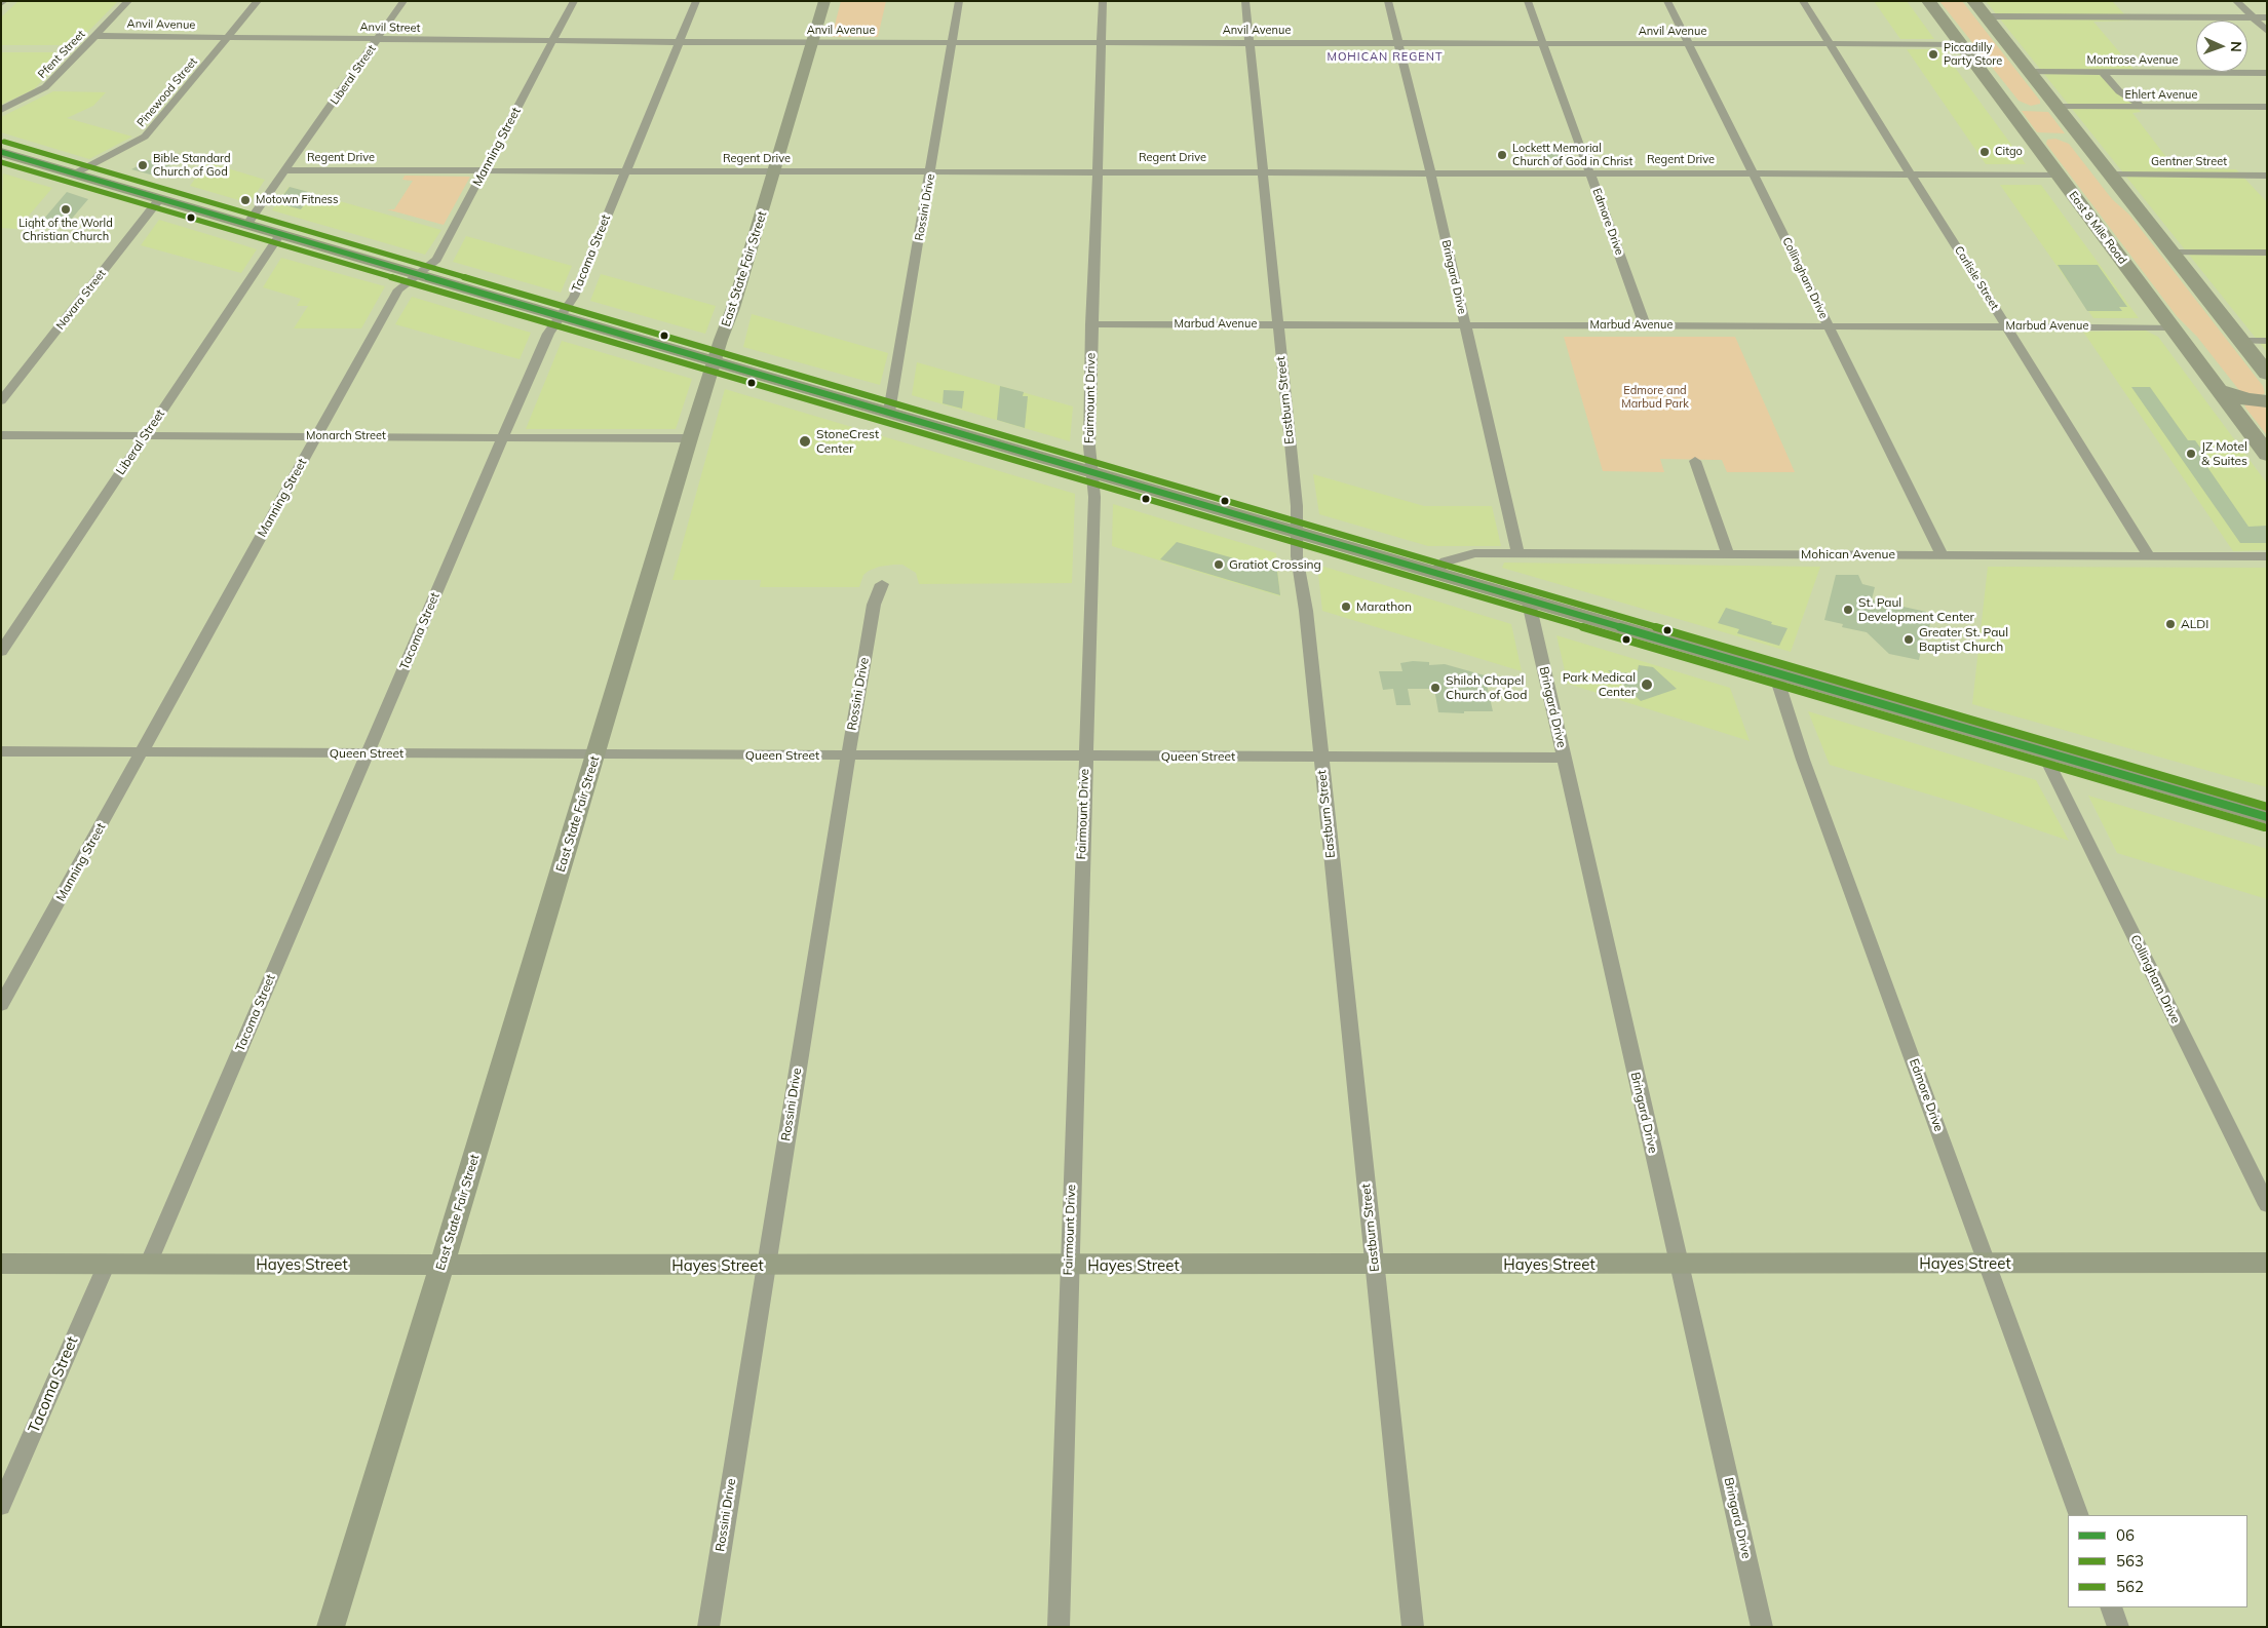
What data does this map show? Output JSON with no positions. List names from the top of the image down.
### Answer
{
  "streets": {
    "highway": ["East 8 Mile Road"],
    "street": [
      "Anvil Avenue",
      "Anvil Street",
      "Pfent Street",
      "Montrose Avenue",
      "Liberal Street",
      "Pinewood Street",
      "Ehlert Avenue",
      "Manning Street",
      "Regent Drive",
      "Gentner Street",
      "Rossini Drive",
      "Edmore Drive",
      "Tacoma Street",
      "East State Fair Street",
      "Bringard Drive",
      "Collingham Drive",
      "Carlisle Street",
      "Novara Street",
      "Marbud Avenue",
      "Fairmount Drive",
      "Eastburn Street",
      "Monarch Street",
      "Mohican Avenue",
      "Queen Street",
      "Hayes Street"
    ]
  },
  "crossings": [
    ["Anvil Avenue", "Anvil Street"],
    ["Anvil Avenue", "Pfent Street"],
    ["Anvil Avenue", "Pinewood Street"],
    ["Anvil Avenue", "Manning Street"],
    ["Anvil Avenue", "Rossini Drive"],
    ["Anvil Avenue", "Edmore Drive"],
    ["Anvil Avenue", "East 8 Mile Road"],
    ["Anvil Avenue", "Tacoma Street"],
    ["Anvil Avenue", "East State Fair Street"],
    ["Anvil Avenue", "Bringard Drive"],
    ["Anvil Avenue", "Collingham Drive"],
    ["Anvil Avenue", "Carlisle Street"],
    ["Anvil Avenue", "Fairmount Drive"],
    ["Anvil Avenue", "Eastburn Street"],
    ["Anvil Street", "Liberal Street"],
    ["Anvil Street", "Pinewood Street"],
    ["Anvil Street", "Manning Street"],
    ["Liberal Street", "Regent Drive"],
    ["Liberal Street", "Monarch Street"],
    ["Manning Street", "Regent Drive"],
    ["Manning Street", "Monarch Street"],
    ["Manning Street", "Queen Street"],
    ["Regent Drive", "Rossini Drive"],
    ["Regent Drive", "Edmore Drive"],
    ["Regent Drive", "East 8 Mile Road"],
    ["Regent Drive", "Tacoma Street"],
    ["Regent Drive", "East State Fair Street"],
    ["Regent Drive", "Bringard Drive"],
    ["Regent Drive", "Collingham Drive"],
    ["Regent Drive", "Carlisle Street"],
    ["Regent Drive", "Fairmount Drive"],
    ["Regent Drive", "Eastburn Street"],
    ["Rossini Drive", "Queen Street"],
    ["Rossini Drive", "Hayes Street"],
    ["Edmore Drive", "Marbud Avenue"],
    ["Edmore Drive", "Hayes Street"],
    ["East 8 Mile Road", "Marbud Avenue"],
    ["Tacoma Street", "Monarch Street"],
    ["Tacoma Street", "Queen Street"],
    ["Tacoma Street", "Hayes Street"],
    ["East State Fair Street", "Monarch Street"],
    ["East State Fair Street", "Queen Street"],
    ["East State Fair Street", "Hayes Street"],
    ["Bringard Drive", "Marbud Avenue"],
    ["Bringard Drive", "Mohican Avenue"],
    ["Bringard Drive", "Queen Street"],
    ["Bringard Drive", "Hayes Street"],
    ["Collingham Drive", "Marbud Avenue"],
    ["Collingham Drive", "Mohican Avenue"],
    ["Carlisle Street", "Marbud Avenue"],
    ["Carlisle Street", "Mohican Avenue"],
    ["Marbud Avenue", "Fairmount Drive"],
    ["Marbud Avenue", "Eastburn Street"],
    ["Fairmount Drive", "Queen Street"],
    ["Fairmount Drive", "Hayes Street"],
    ["Eastburn Street", "Queen Street"],
    ["Eastburn Street", "Hayes Street"]
  ],
  "districts": ["MOHICAN REGENT"],
  "parks": ["Edmore and Marbud Park"],
  "places": [
    "Piccadilly Party Store",
    "Citgo",
    "Lockett Memorial Church of God in Christ",
    "Bible Standard Church of God",
    "Motown Fitness",
    "Light of the World Christian Church",
    "StoneCrest Center",
    "JZ Motel & Suites",
    "Gratiot Crossing",
    "Marathon",
    "St. Paul Development Center",
    "ALDI",
    "Greater St. Paul Baptist Church",
    "Park Medical Center",
    "Shiloh Chapel Church of God"
  ],
  "lines": ["transit line 562", "transit line 06", "transit line 563"],
  "legend": ["06", "563", "562"],
  "north": "right"
}
